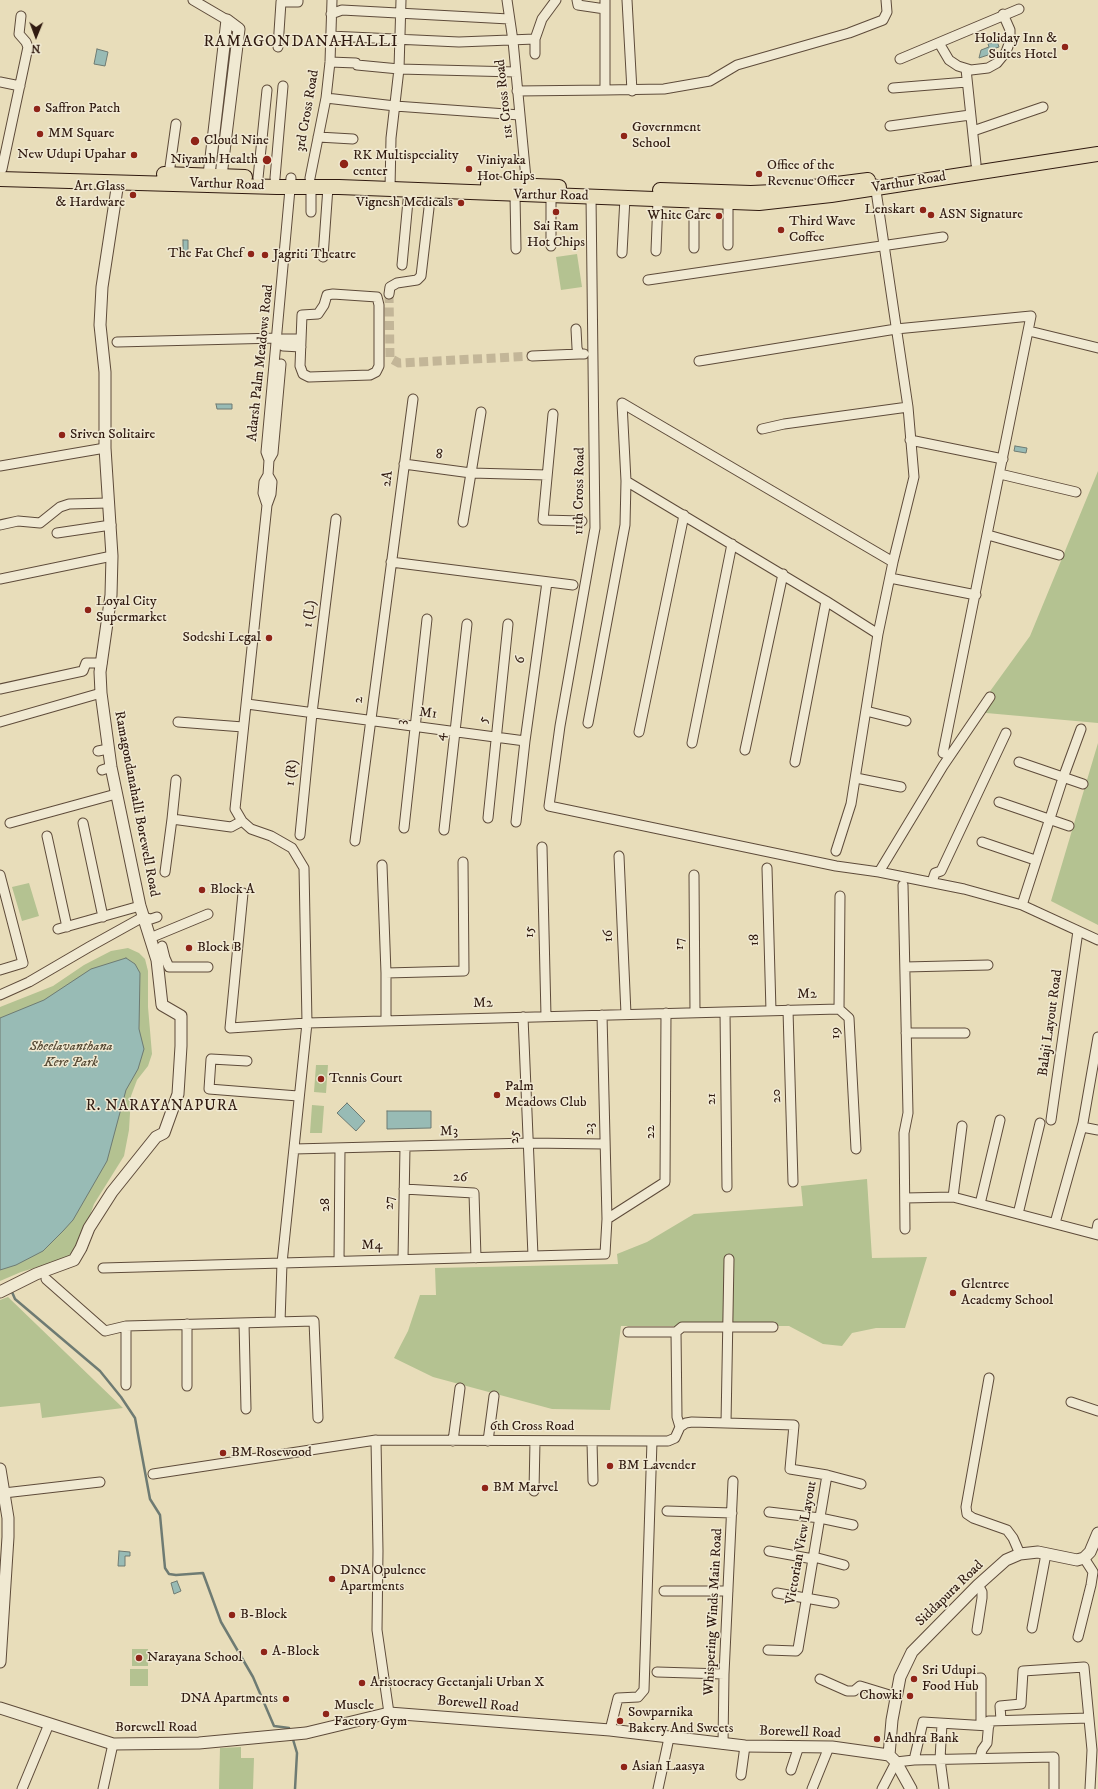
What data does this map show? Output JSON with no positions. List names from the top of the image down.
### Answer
{
  "streets": {
    "main road": ["Varthur Road"],
    "street": [
      "1st Cross Road",
      "3rd Cross Road",
      "Adarsh Palm Meadows Road",
      "8",
      "2A",
      "11th Cross Road",
      "1 (L)",
      "6",
      "2",
      "M1",
      "5",
      "3",
      "4",
      "1 (R)",
      "Ramagondanahalli Borewell Road",
      "15",
      "16",
      "18",
      "17",
      "M2",
      "Balaji Layout Road",
      "19",
      "20",
      "21",
      "23",
      "M3",
      "22",
      "25",
      "26",
      "27",
      "28",
      "M4",
      "6th Cross Road",
      "Victorian View Layout",
      "Siddapura Road",
      "Whispering Winds Main Road",
      "Borewell Road"
    ]
  },
  "crossings": [
    ["1st Cross Road", "Varthur Road"],
    ["3rd Cross Road", "Varthur Road"],
    ["Varthur Road", "Adarsh Palm Meadows Road"],
    ["Varthur Road", "11th Cross Road"],
    ["Varthur Road", "Ramagondanahalli Borewell Road"],
    ["Adarsh Palm Meadows Road", "M1"],
    ["8", "2A"],
    ["2A", "2"],
    ["1 (L)", "M1"],
    ["1 (L)", "1 (R)"],
    ["6", "M1"],
    ["2", "M1"],
    ["M1", "5"],
    ["M1", "3"],
    ["M1", "4"],
    ["M1", "1 (R)"],
    ["15", "M2"],
    ["16", "M2"],
    ["18", "M2"],
    ["17", "M2"],
    ["M2", "19"],
    ["M2", "20"],
    ["M2", "21"],
    ["M2", "23"],
    ["M2", "22"],
    ["M2", "25"],
    ["23", "M3"],
    ["23", "22"],
    ["23", "M4"],
    ["M3", "25"],
    ["M3", "27"],
    ["M3", "28"],
    ["22", "M4"],
    ["25", "M4"],
    ["26", "27"],
    ["26", "M4"],
    ["27", "M4"],
    ["28", "M4"],
    ["Siddapura Road", "Borewell Road"],
    ["Whispering Winds Main Road", "Borewell Road"]
  ],
  "districts": ["RAMAGONDANAHALLI", "R. NARAYANAPURA"],
  "parks": ["Sheelavanthana Kere Park"],
  "places": [
    "Holiday Inn & Suites Hotel",
    "Saffron Patch",
    "MM Square",
    "Government School",
    "Cloud Nine",
    "New Udupi Upahar",
    "Niyamh Health",
    "RK Multispeciality center",
    "Viniyaka Hot Chips",
    "Office of the Revenue Officer",
    "Art Glass & Hardware",
    "Vignesh Medicals",
    "Lenskart",
    "Sai Ram Hot Chips",
    "ASN Signature",
    "White Care",
    "Third Wave Coffee",
    "The Fat Chef",
    "Jagriti Theatre",
    "Sriven Solitaire",
    "Loyal City Supermarket",
    "Sodeshi Legal",
    "Block A",
    "Block B",
    "Tennis Court",
    "Palm Meadows Club",
    "Glentree Academy School",
    "BM Rosewood",
    "BM Lavender",
    "BM Marvel",
    "DNA Opulence Apartments",
    "B-Block",
    "A-Block",
    "Narayana School",
    "Sri Udupi Food Hub",
    "Aristocracy Geetanjali Urban X",
    "Chowki",
    "DNA Apartments",
    "Muscle Factory Gym",
    "Sowparnika Bakery And Sweets",
    "Andhra Bank",
    "Asian Laasya"
  ],
  "north": "bottom"
}
